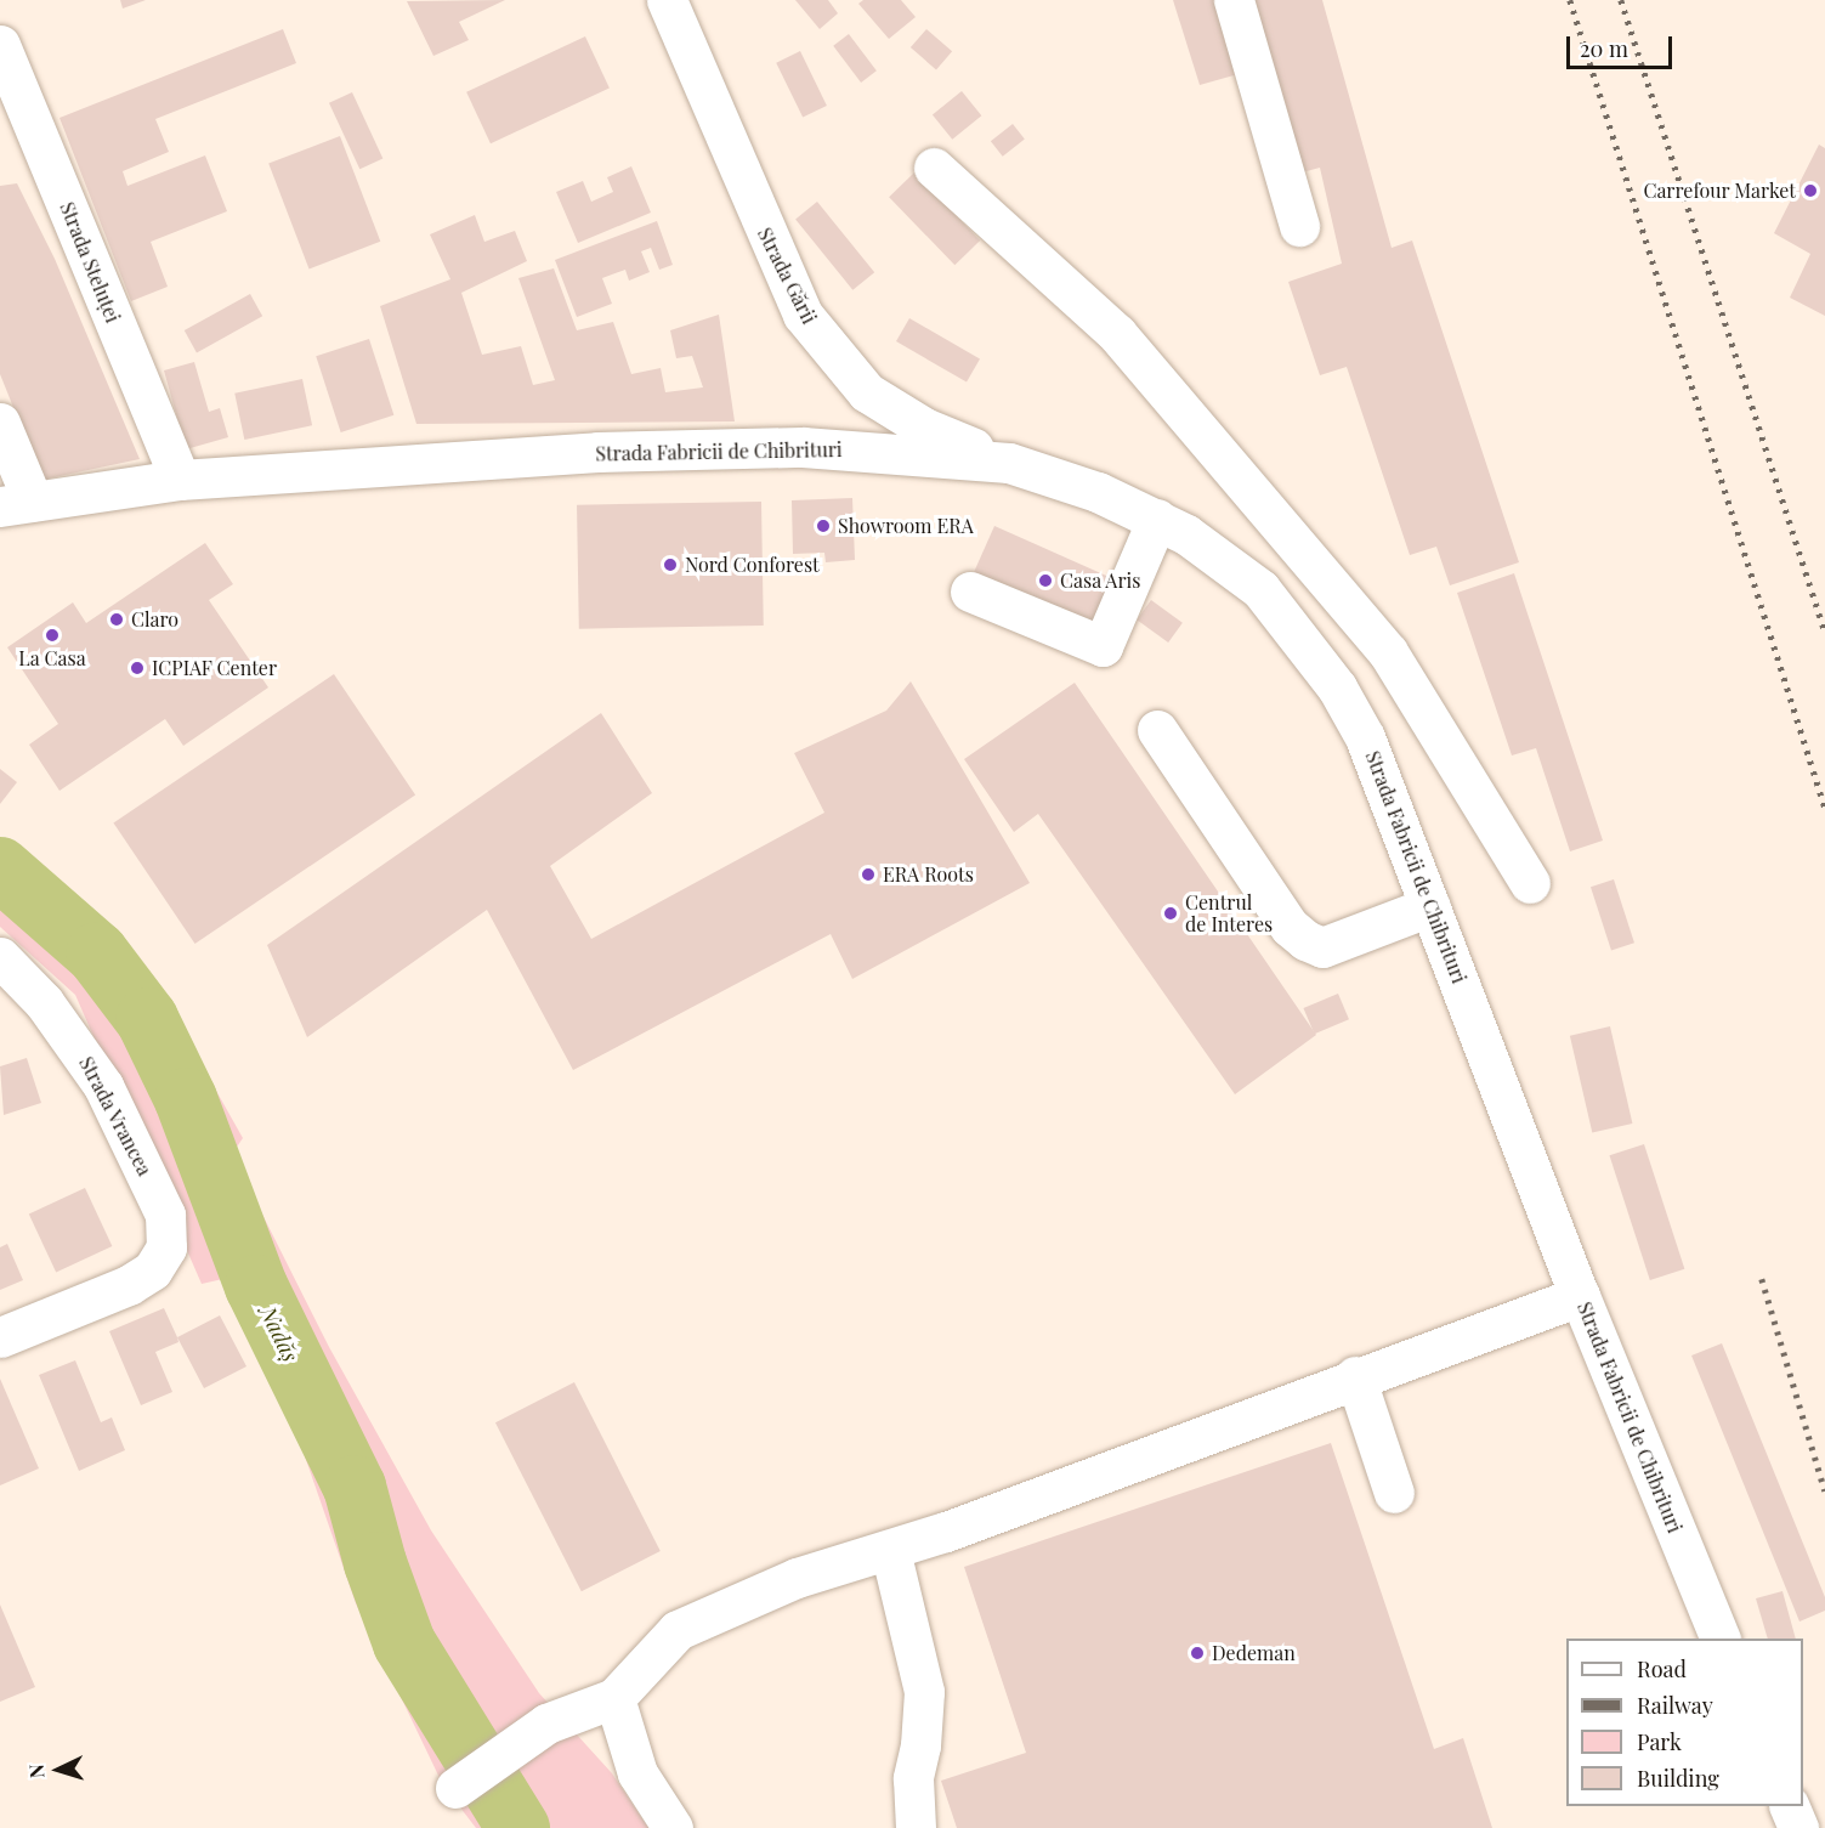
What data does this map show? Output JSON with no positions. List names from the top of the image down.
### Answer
{
  "streets": {
    "street": [
      "Strada Steluței",
      "Strada Gării",
      "Strada Fabricii de Chibrituri",
      "Strada Vrancea"
    ]
  },
  "crossings": [
    ["Strada Steluței", "Strada Fabricii de Chibrituri"],
    ["Strada Gării", "Strada Fabricii de Chibrituri"]
  ],
  "water": ["Nadăș"],
  "places": [
    "Carrefour Market",
    "Showroom ERA",
    "Nord Conforest",
    "Casa Aris",
    "Claro",
    "La Casa",
    "ICPIAF Center",
    "ERA Roots",
    "Centrul de Interes",
    "Dedeman"
  ],
  "legend": [
    "Road",
    "Railway",
    "Park",
    "Building"
  ],
  "scale_bar": "20 m",
  "north": "left"
}
